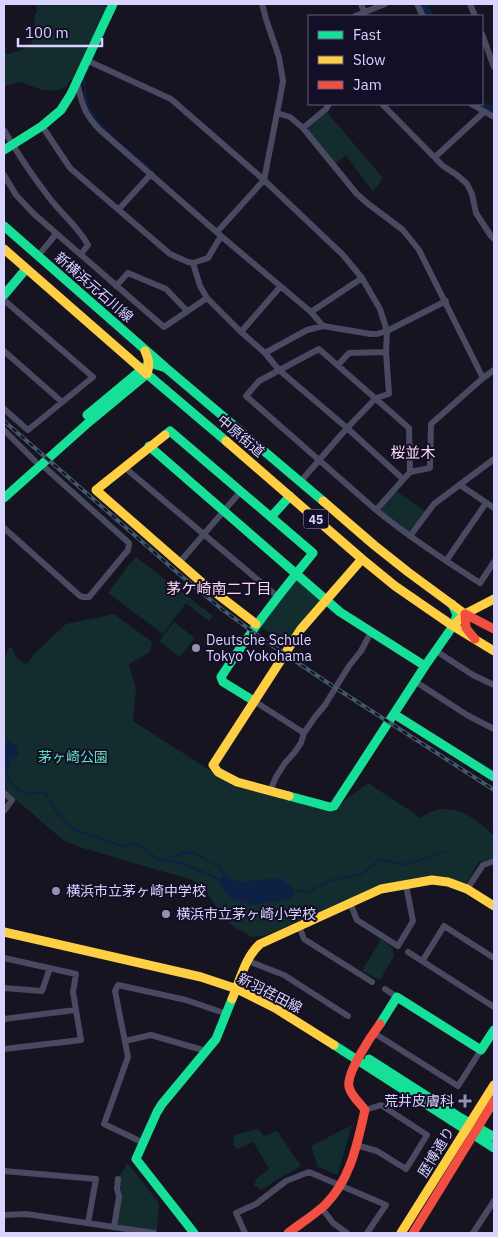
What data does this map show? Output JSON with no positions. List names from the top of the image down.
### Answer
{
  "streets": {
    "street": [
      "新横浜元石川線",
      "中原街道",
      "45",
      "新羽荏田線",
      "歴博通り"
    ]
  },
  "crossings": [
    ["新横浜元石川線", "中原街道"],
    ["新羽荏田線", "歴博通り"]
  ],
  "districts": ["桜並木", "茅ケ崎南二丁目"],
  "parks": ["茅ヶ崎公園"],
  "places": {
    "other": ["Deutsche Schule Tokyo Yokohama", "横浜市立茅ヶ崎中学校", "横浜市立茅ヶ崎小学校"],
    "health": ["荒井皮膚科"]
  },
  "legend": ["Fast", "Slow", "Jam"],
  "scale_bar": "100 m"
}
